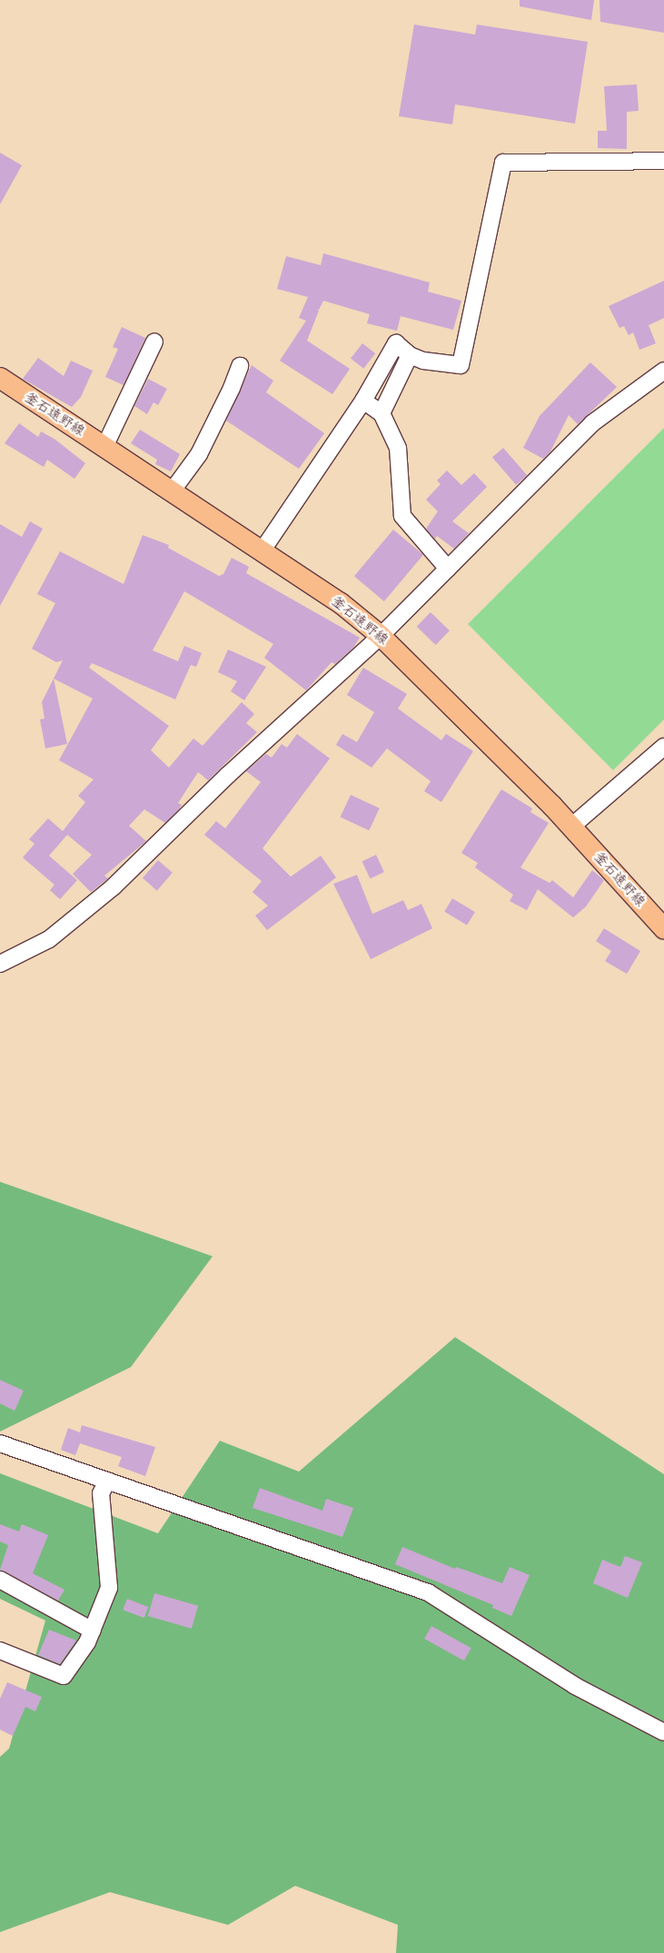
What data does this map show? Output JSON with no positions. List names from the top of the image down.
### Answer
{
  "streets": {
    "main road": ["釜石遠野線"]
  }
}
